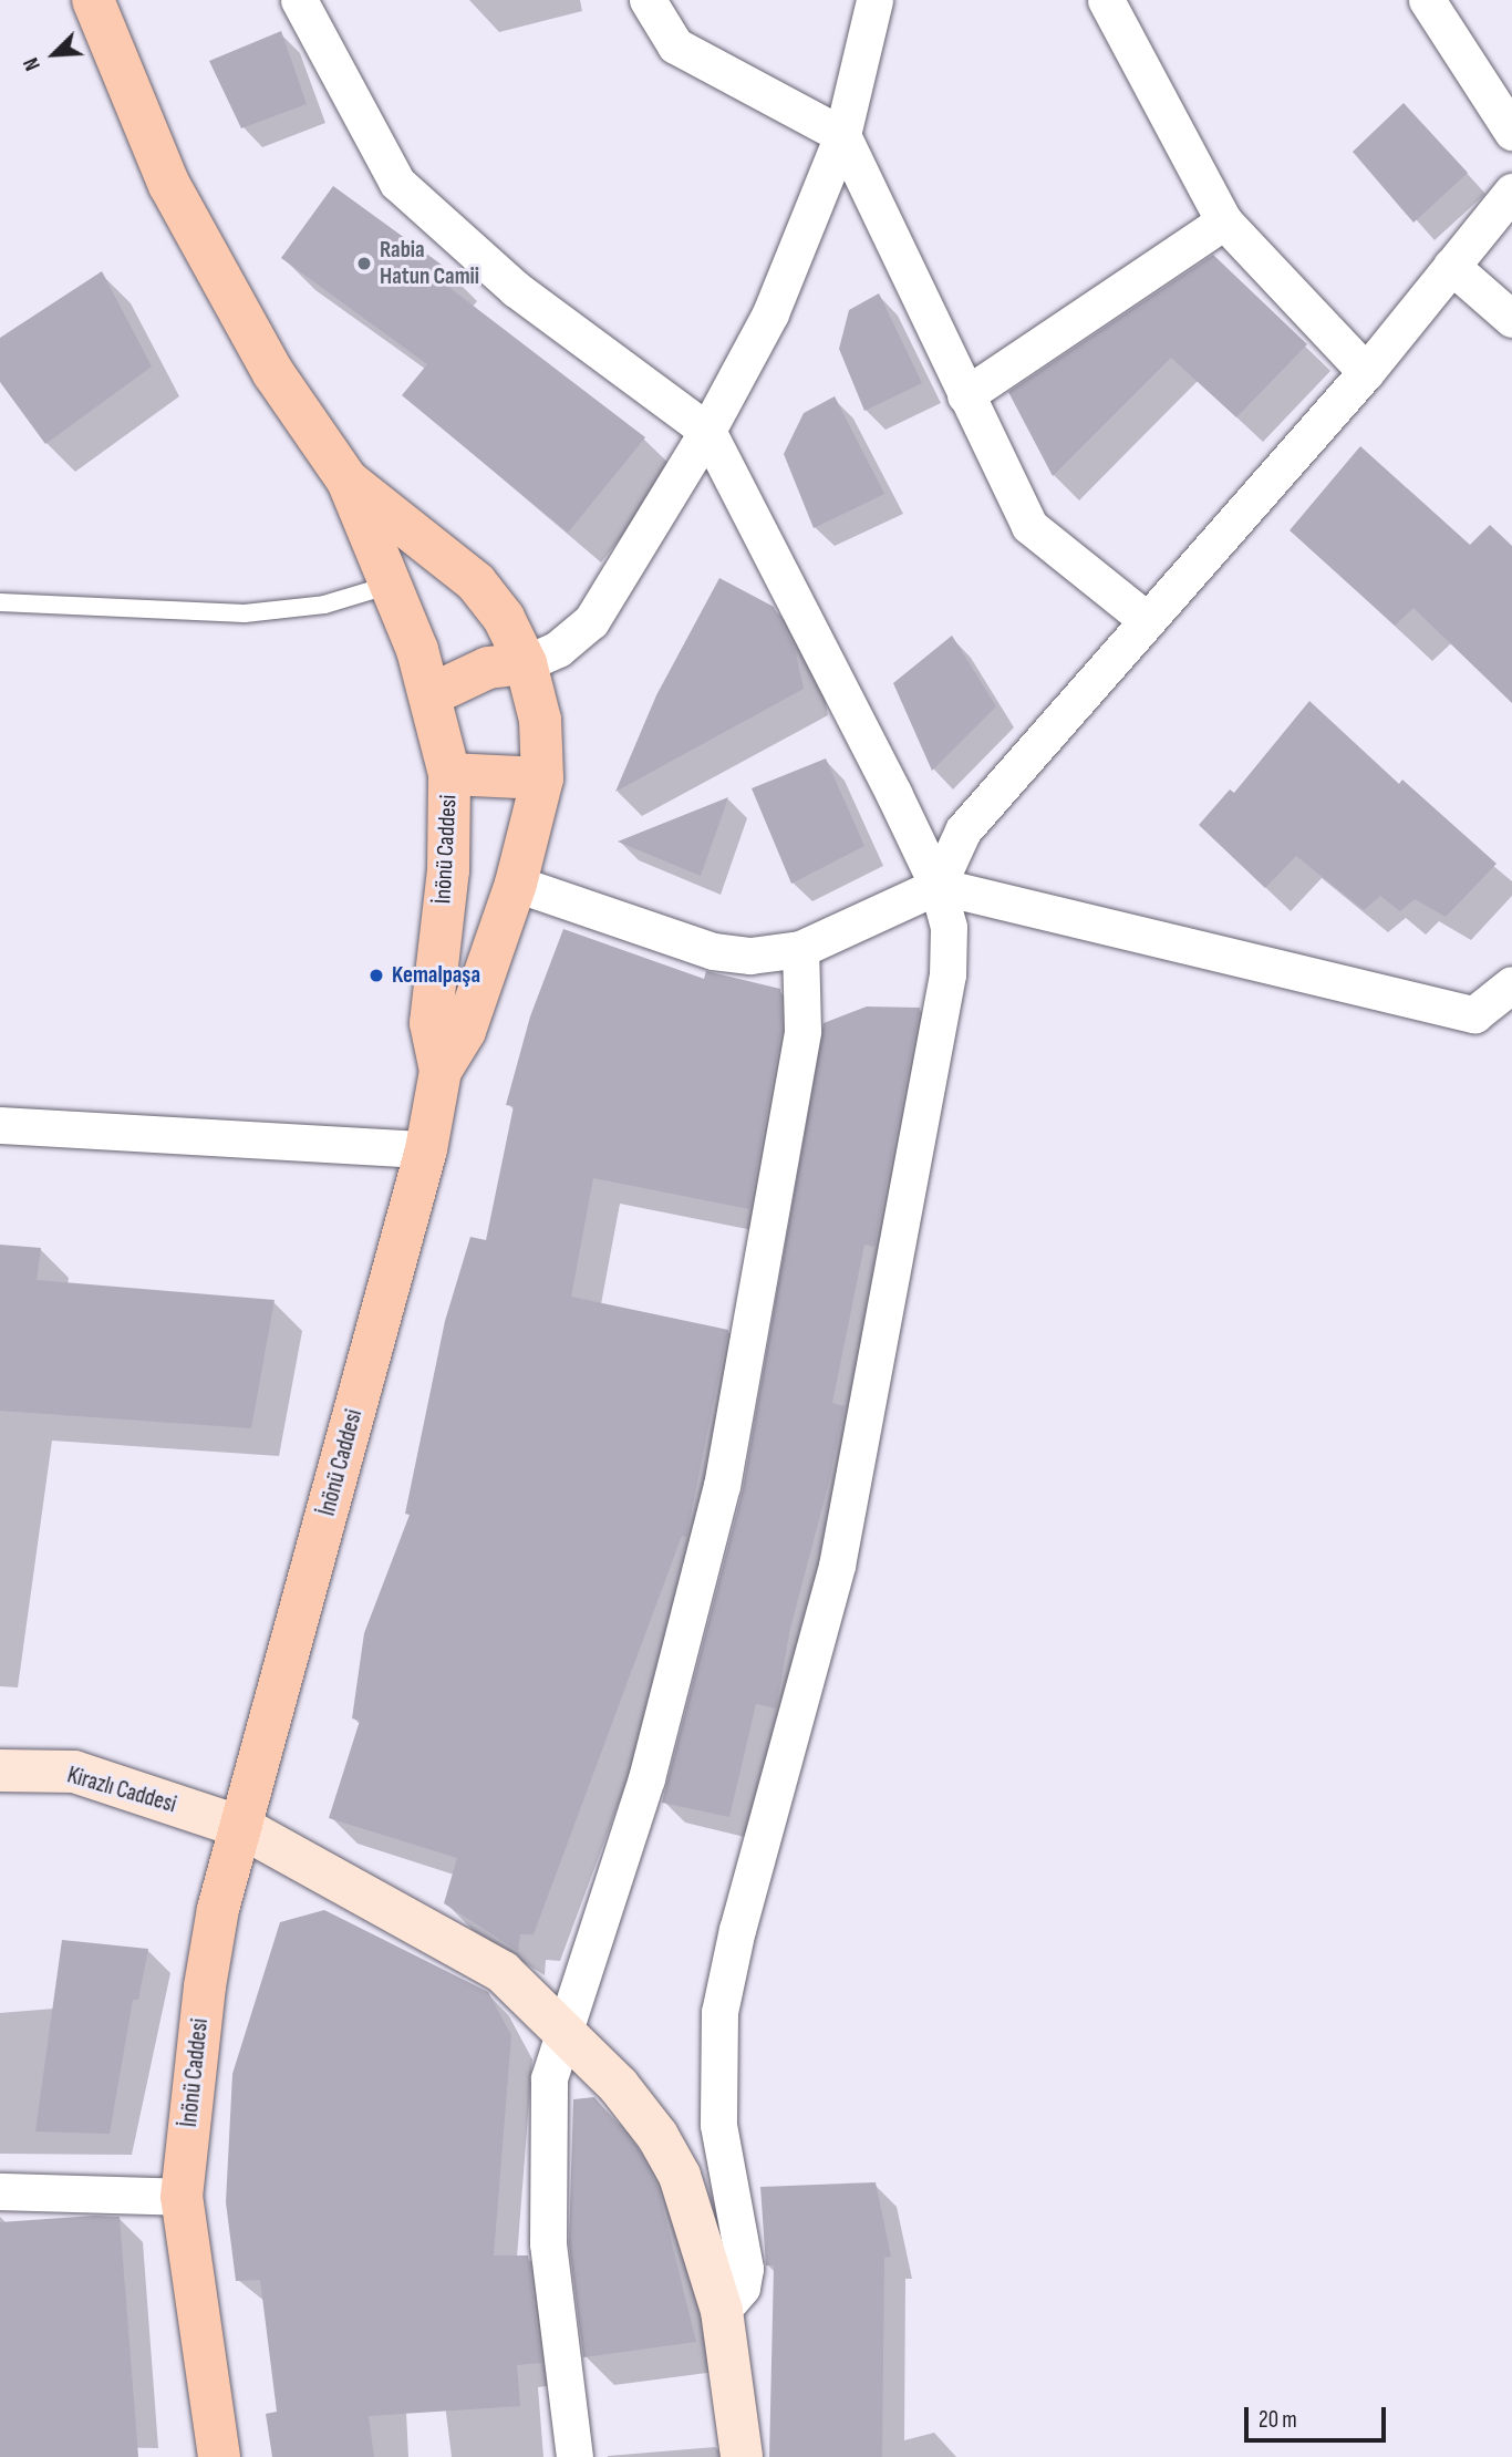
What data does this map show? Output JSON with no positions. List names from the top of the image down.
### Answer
{
  "streets": {
    "main road": ["İnönü Caddesi"],
    "street": ["Kirazlı Caddesi"]
  },
  "crossings": [
    ["İnönü Caddesi", "Kirazlı Caddesi"]
  ],
  "places": ["Rabia Hatun Camii", "Kemalpaşa"],
  "scale_bar": "20 m",
  "north": "bottom left"
}
